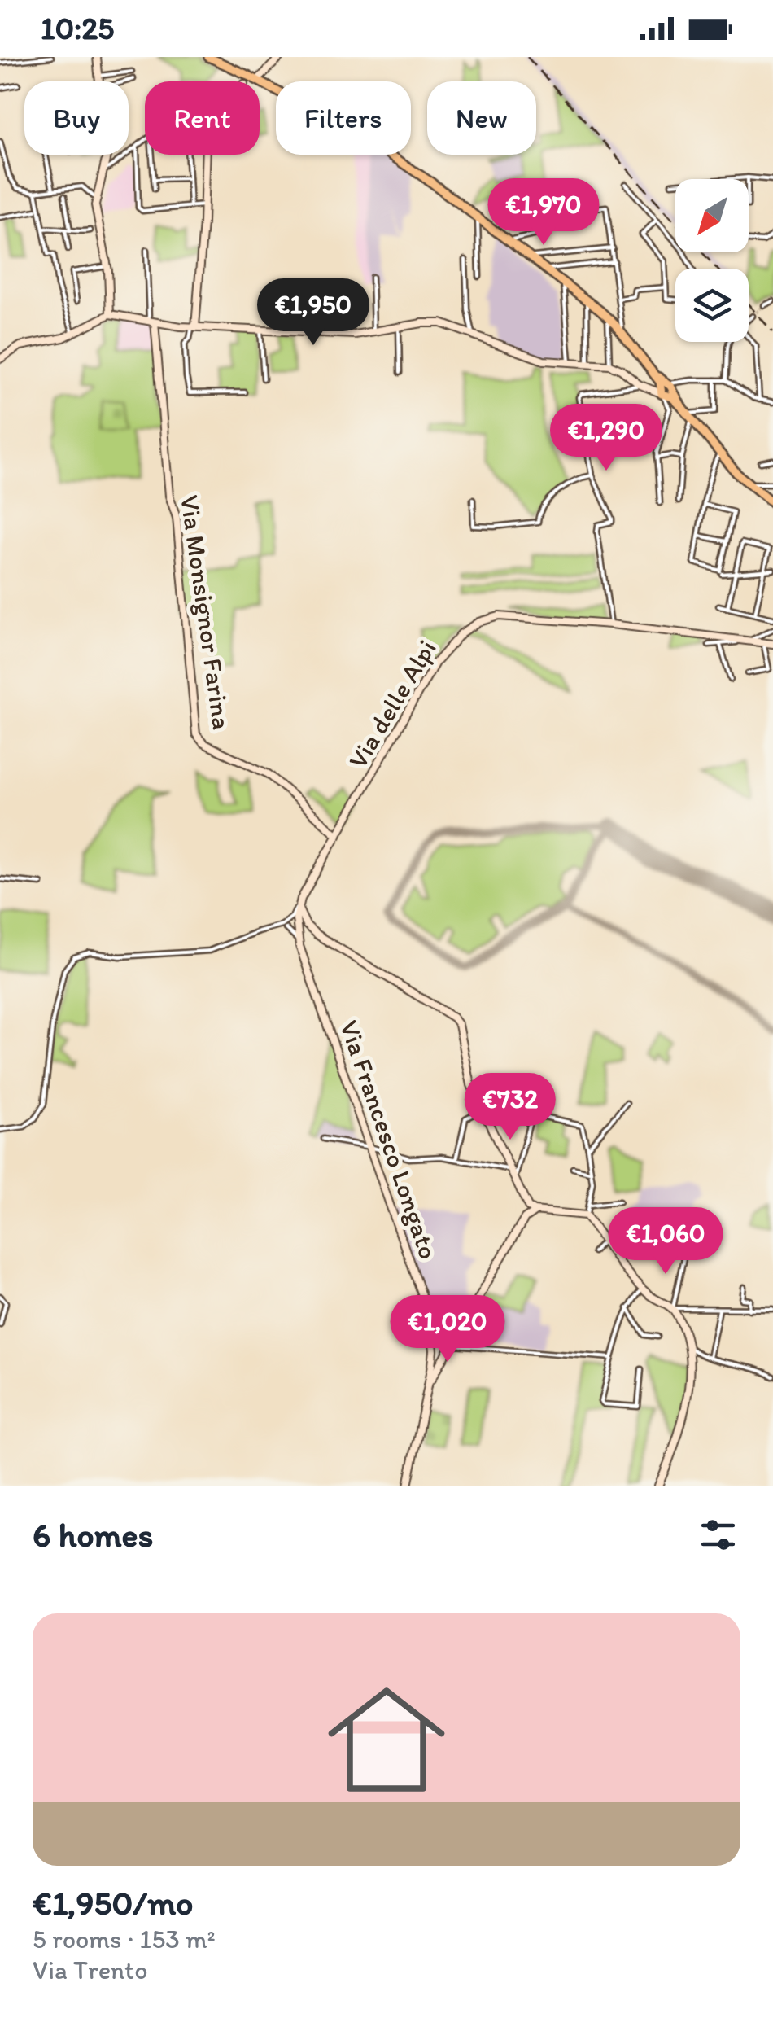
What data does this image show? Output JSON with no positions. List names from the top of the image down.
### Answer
{
  "streets": {
    "street": ["Via Monsignor Farina", "Via delle Alpi", "Via Francesco Longato"]
  },
  "crossings": [
    ["Via Monsignor Farina", "Via delle Alpi"],
    ["Via delle Alpi", "Via Francesco Longato"]
  ],
  "north": "bottom left",
  "page": {
    "status": "10:25",
    "chip": [
      "Buy",
      "Rent",
      "Filters",
      "New"
    ],
    "price": [
      "€1,970",
      "€1,950",
      "€1,290",
      "€732",
      "€1,060",
      "€1,020"
    ],
    "heading": "6 homes",
    "list": [
      {
        "name": "€1,950/mo",
        "note": "5 rooms · 153 m² · Via Trento"
      }
    ]
  }
}
